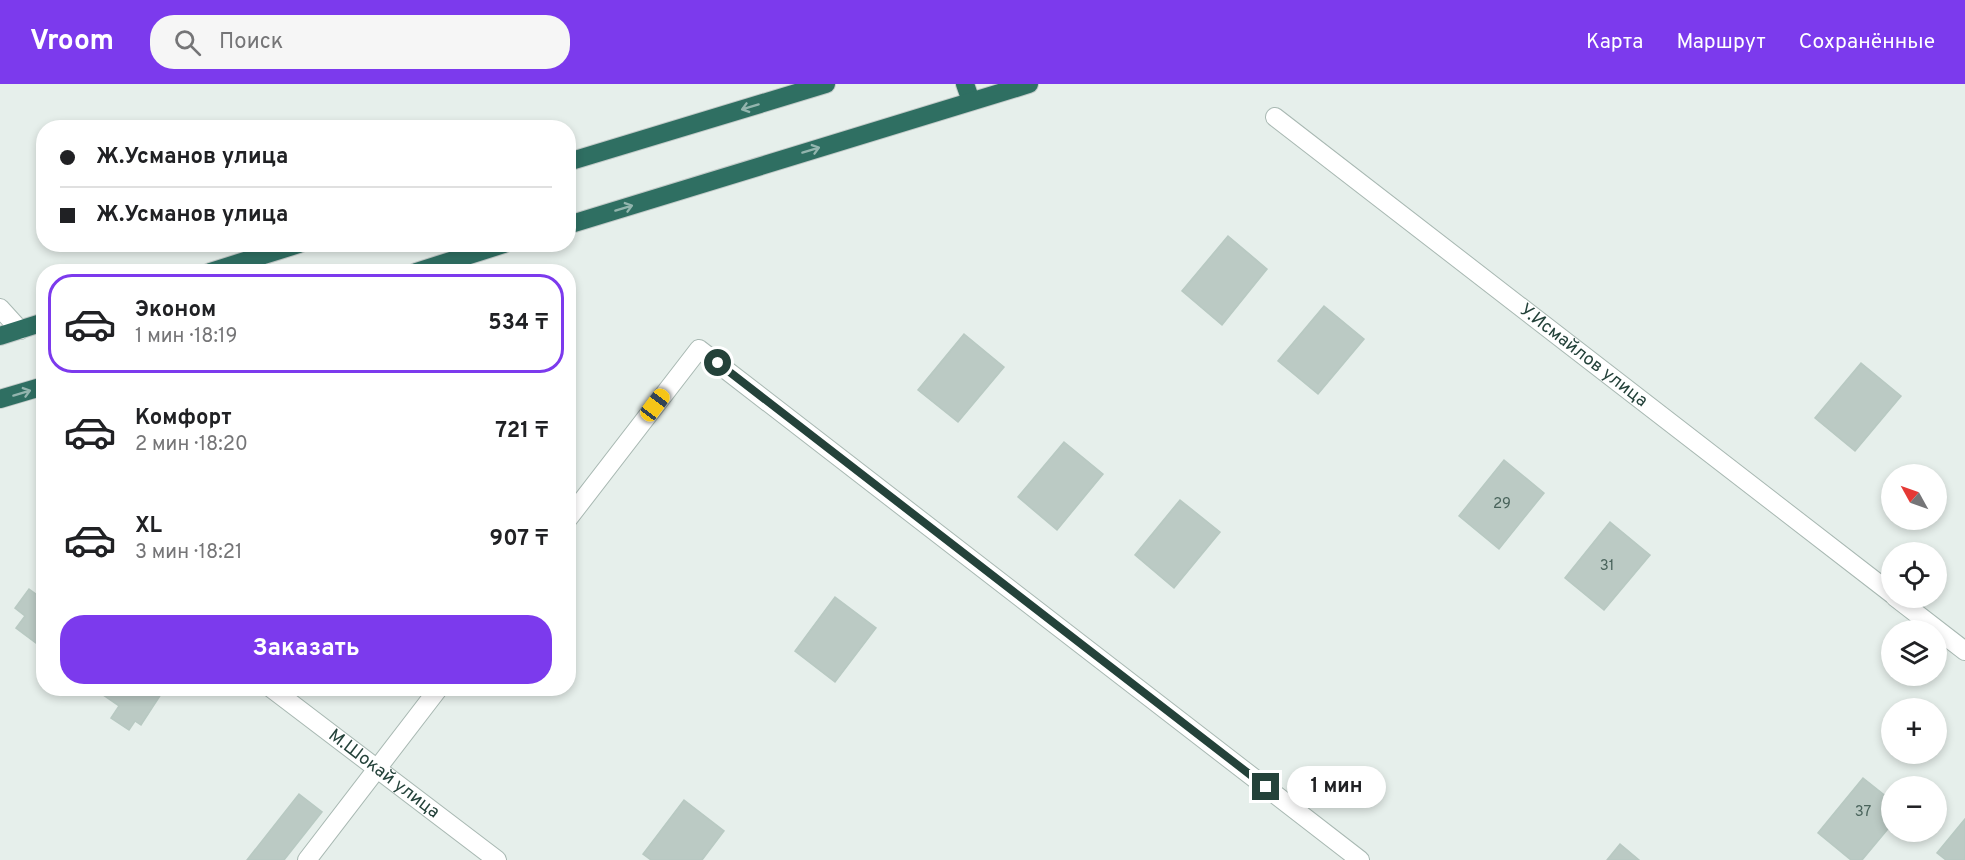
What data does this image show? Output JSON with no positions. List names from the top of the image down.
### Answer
{
  "streets": {
    "street": ["У.Исмайлов улица", "М.Шокай улица"]
  },
  "house_numbers": ["29", "31", "37"],
  "north": "top left",
  "page": {
    "header": "Vroom",
    "search": "Поиск",
    "nav": ["Карта", "Маршрут", "Сохранённые"],
    "banner": ["Ж.Усманов улица", "Ж.Усманов улица"],
    "list": [
      {
        "name": "Эконом",
        "note": "1 мин · 18:19",
        "value": "534 ₸"
      },
      {
        "name": "Комфорт",
        "note": "2 мин · 18:20",
        "value": "721 ₸"
      },
      {
        "name": "XL",
        "note": "3 мин · 18:21",
        "value": "907 ₸"
      }
    ],
    "map_buttons": ["+", "−"],
    "buttons": "Заказать",
    "bubble": "1 мин"
  }
}
